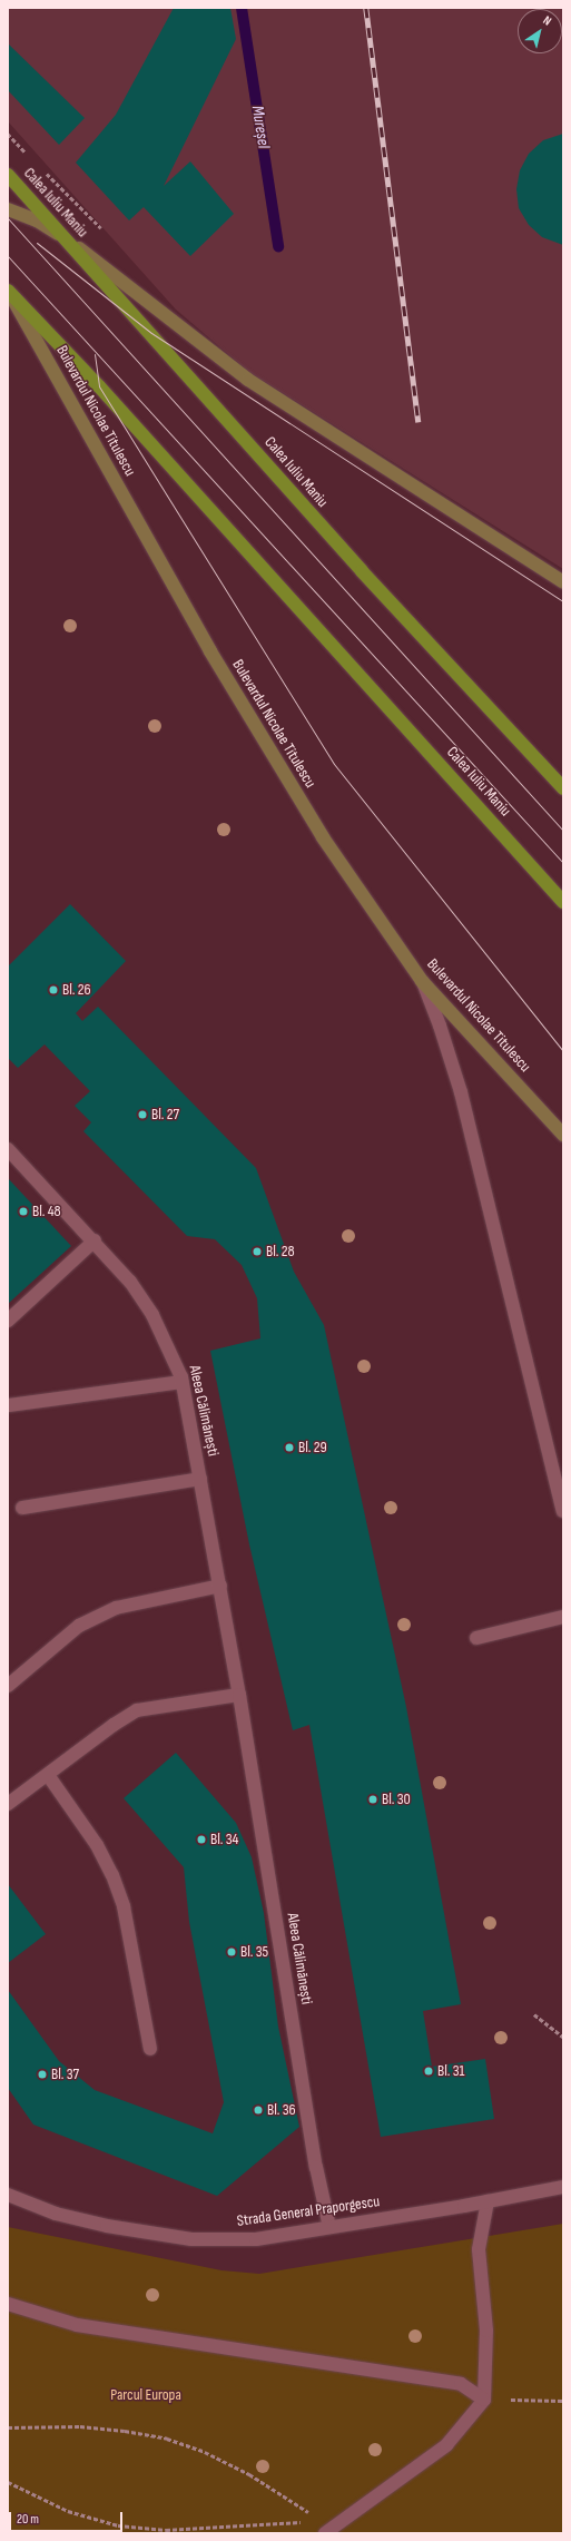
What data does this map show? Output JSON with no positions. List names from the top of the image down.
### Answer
{
  "streets": {
    "main road": ["Calea Iuliu Maniu", "Bulevardul Nicolae Titulescu"],
    "street": ["Aleea Călimănești", "Strada General Praporgescu"]
  },
  "crossings": [
    ["Calea Iuliu Maniu", "Bulevardul Nicolae Titulescu"],
    ["Aleea Călimănești", "Strada General Praporgescu"]
  ],
  "water": ["Mureșel"],
  "parks": ["Parcul Europa"],
  "places": [
    "Bl. 26",
    "Bl. 27",
    "Bl. 48",
    "Bl. 28",
    "Bl. 29",
    "Bl. 30",
    "Bl. 34",
    "Bl. 35",
    "Bl. 31",
    "Bl. 37",
    "Bl. 36"
  ],
  "scale_bar": "20 m",
  "north": "top right"
}
